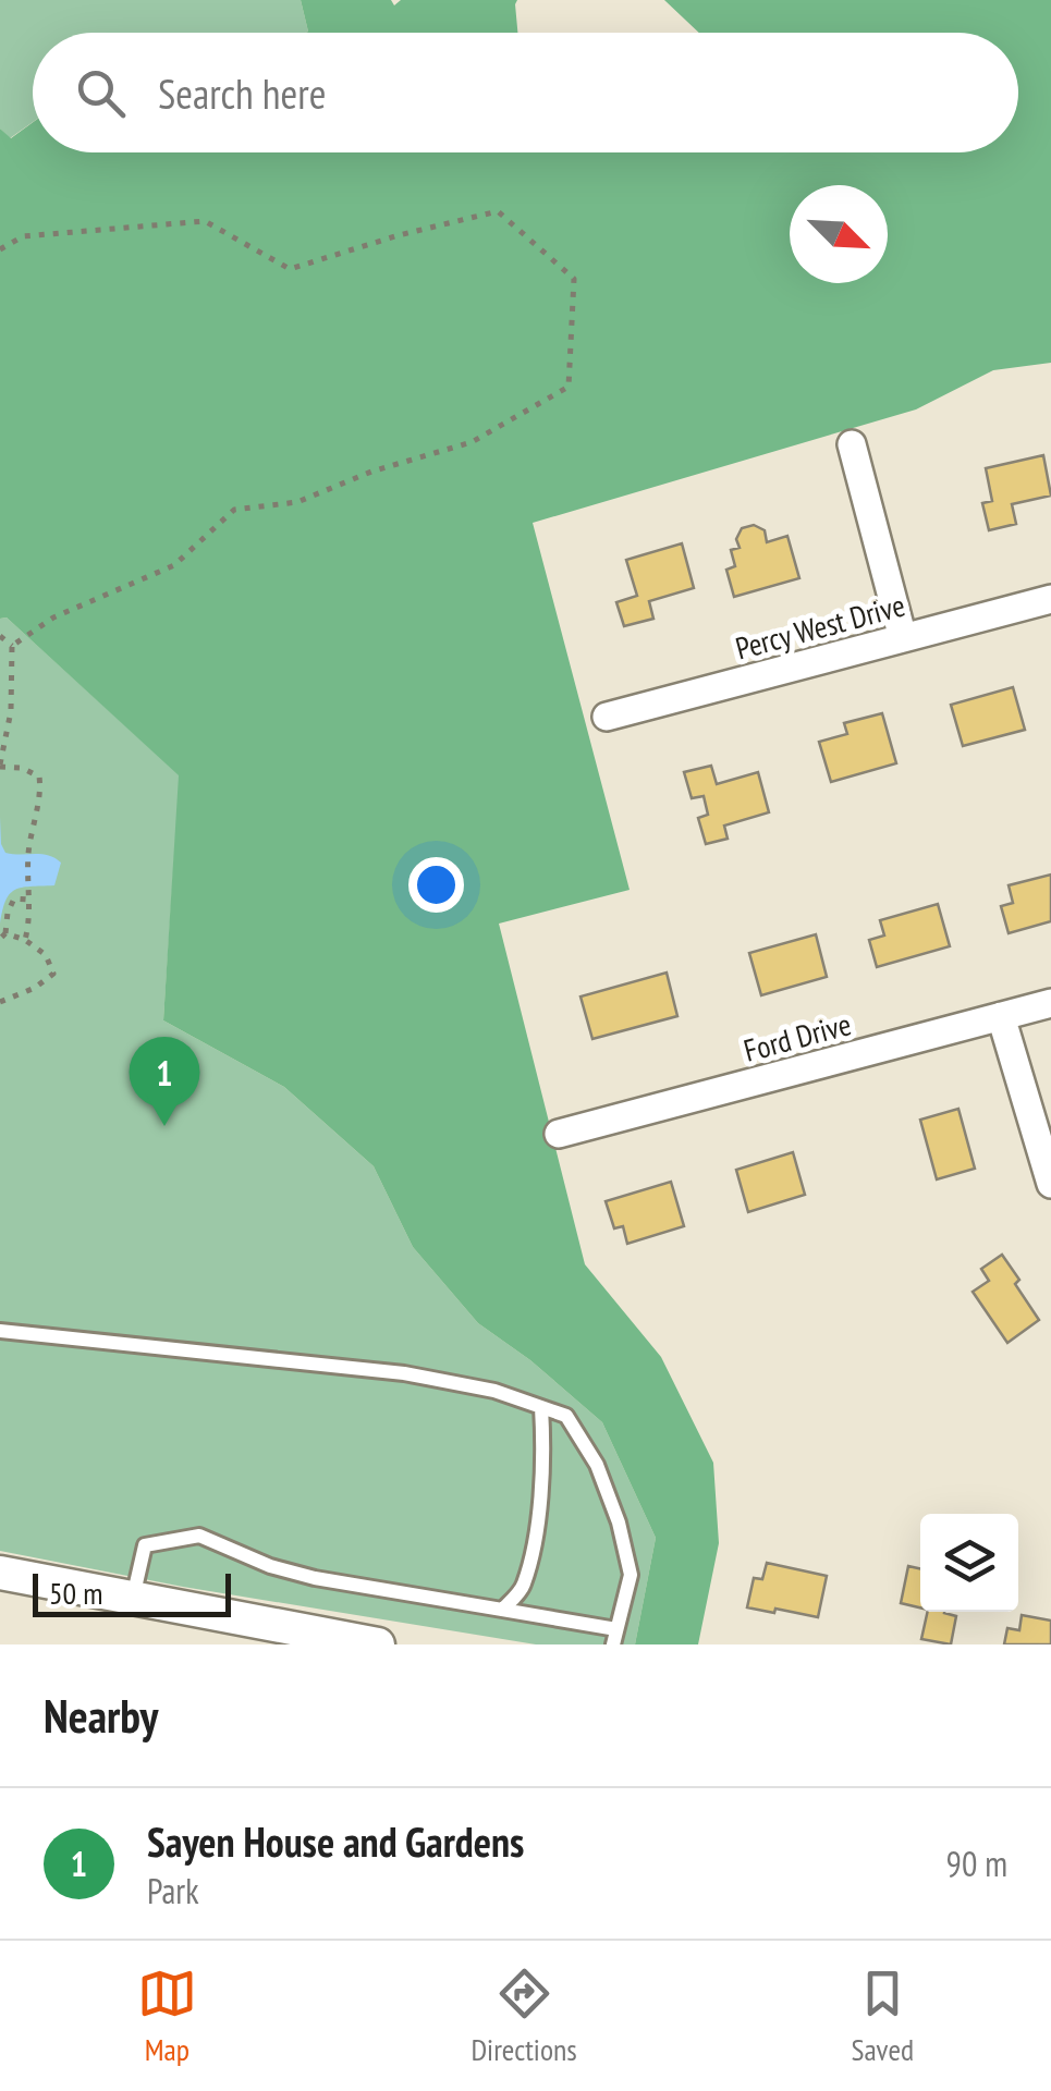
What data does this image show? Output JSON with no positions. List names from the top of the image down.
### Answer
{
  "streets": {
    "street": ["Percy West Drive", "Ford Drive"]
  },
  "scale_bar": "50 m",
  "north": "bottom right",
  "page": {
    "search": "Search here",
    "pins": "1",
    "scale": "50 m",
    "heading": "Nearby",
    "list": [
      {
        "mark": "1",
        "name": "Sayen House and Gardens",
        "note": "Park",
        "value": "90 m"
      }
    ],
    "nav": ["Map", "Directions", "Saved"]
  }
}
